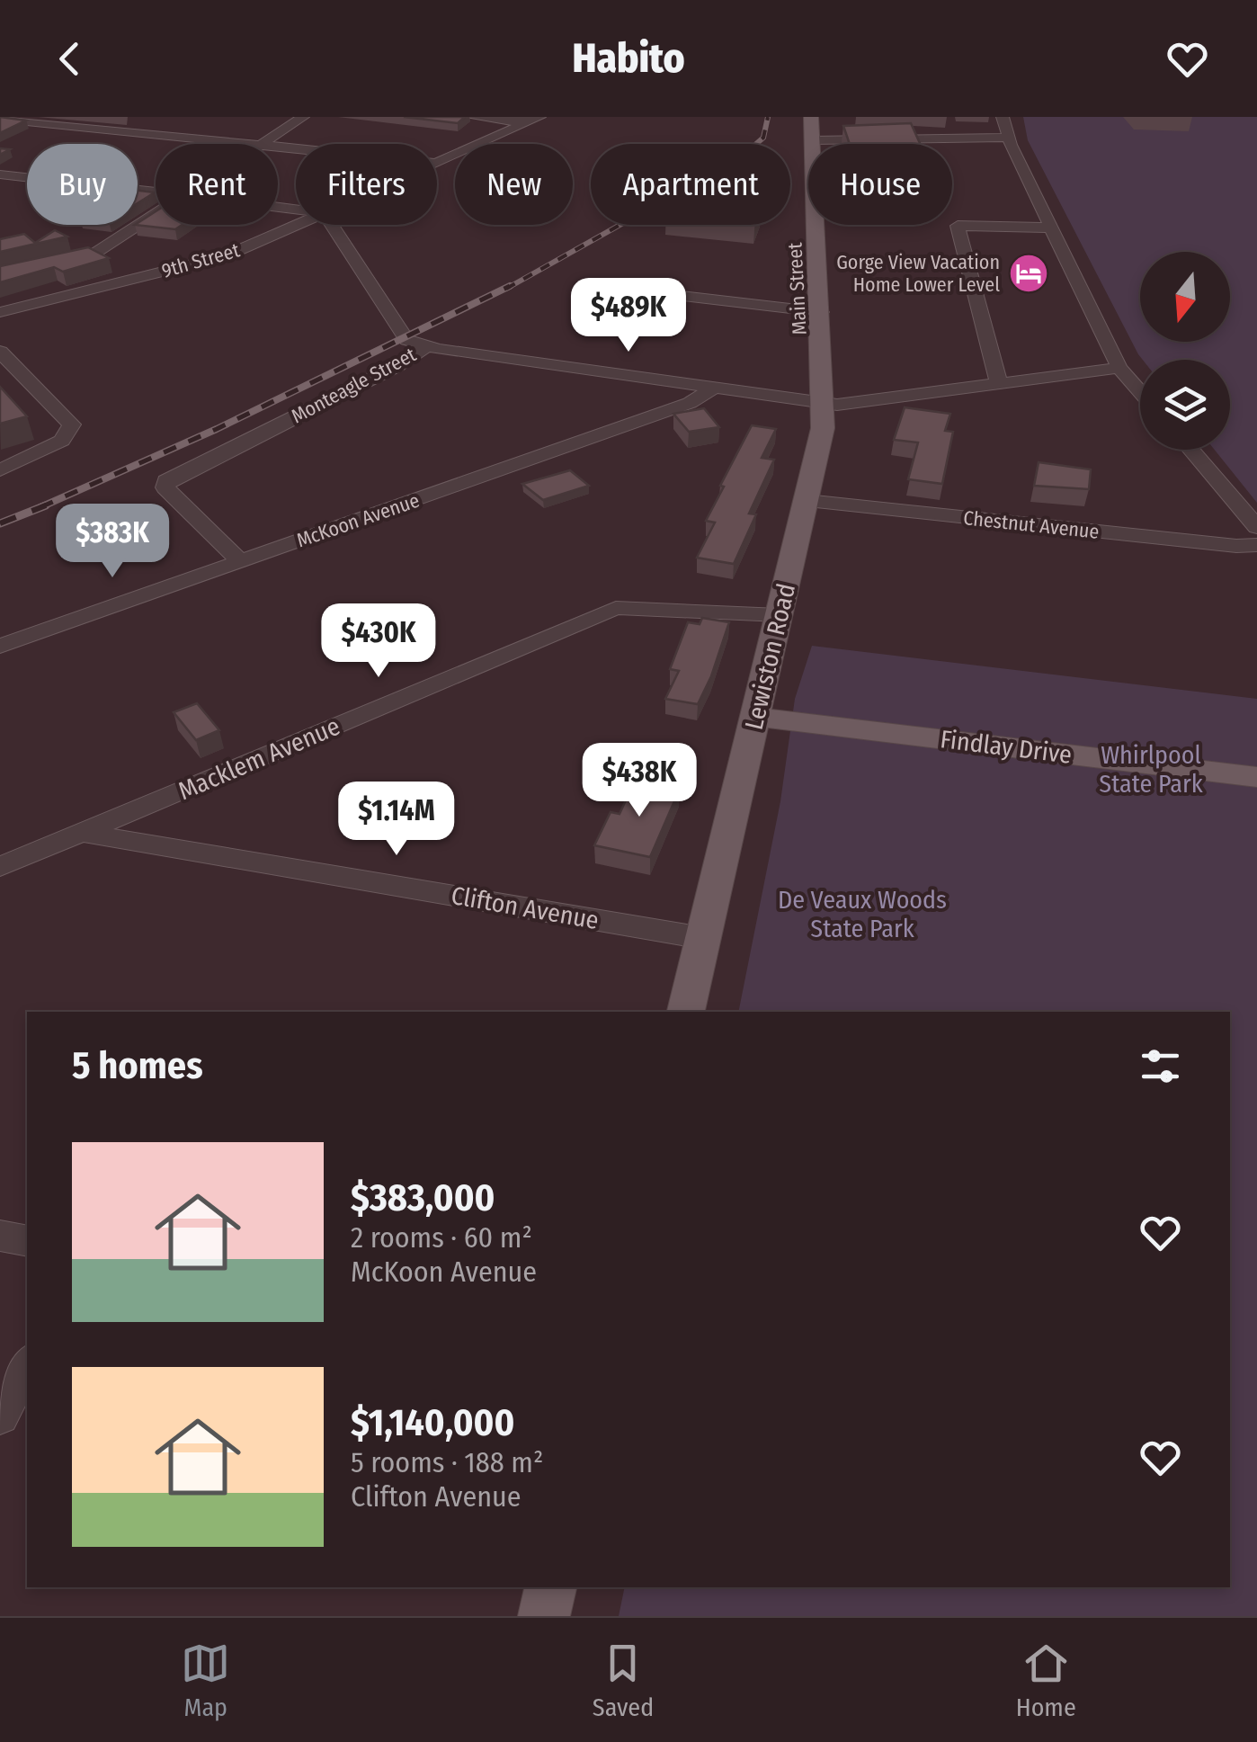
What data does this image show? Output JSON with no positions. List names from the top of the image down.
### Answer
{
  "streets": {
    "main road": ["Main Street", "Lewiston Road", "Findlay Drive"],
    "street": [
      "9th Street",
      "Monteagle Street",
      "McKoon Avenue",
      "Chestnut Avenue",
      "Macklem Avenue",
      "Clifton Avenue"
    ]
  },
  "crossings": [
    ["Main Street", "Monteagle Street"],
    ["Main Street", "Lewiston Road"],
    ["Monteagle Street", "McKoon Avenue"],
    ["Monteagle Street", "Lewiston Road"],
    ["Chestnut Avenue", "Lewiston Road"],
    ["Lewiston Road", "Findlay Drive"],
    ["Lewiston Road", "Macklem Avenue"],
    ["Lewiston Road", "Clifton Avenue"],
    ["Macklem Avenue", "Clifton Avenue"]
  ],
  "parks": ["Whirlpool State Park", "De Veaux Woods State Park"],
  "places": {
    "hotel": ["Gorge View Vacation Home Lower Level"]
  },
  "north": "bottom",
  "page": {
    "header": "Habito",
    "chip": [
      "Buy",
      "Rent",
      "Filters",
      "New",
      "Apartment",
      "House"
    ],
    "price": [
      "$489K",
      "$383K",
      "$430K",
      "$438K",
      "$1.14M"
    ],
    "heading": "5 homes",
    "list": [
      {
        "name": "$383,000",
        "note": "2 rooms · 60 m² · McKoon Avenue"
      },
      {
        "name": "$1,140,000",
        "note": "5 rooms · 188 m² · Clifton Avenue"
      }
    ],
    "tabs": ["Map", "Saved", "Home"]
  }
}
